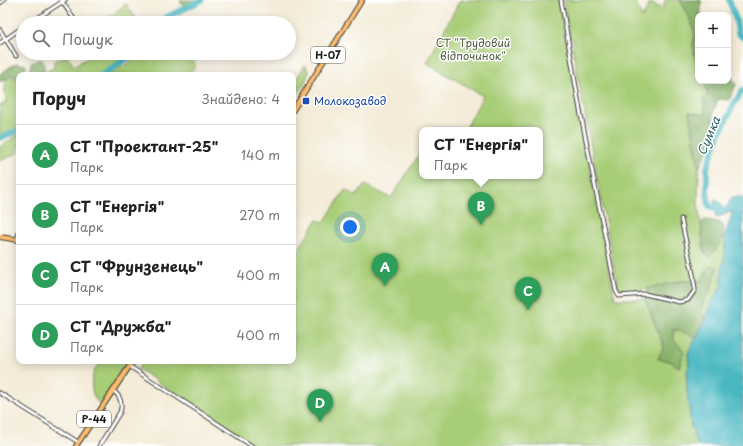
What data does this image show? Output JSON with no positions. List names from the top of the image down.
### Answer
{
  "streets": {
    "main road": ["Н-07", "Р-44"]
  },
  "water": ["Сумка"],
  "parks": ["СТ \"Трудовий відпочинок\""],
  "places": {
    "transit": ["Молокозавод"]
  },
  "page": {
    "map_buttons": ["+", "−"],
    "search": "Пошук",
    "heading": ["Поруч", "Знайдено: 4"],
    "list": [
      {
        "mark": "A",
        "name": "СТ \"Проектант-25\"",
        "note": "Парк",
        "value": "140 m"
      },
      {
        "mark": "B",
        "name": "СТ \"Енергія\"",
        "note": "Парк",
        "value": "270 m"
      },
      {
        "mark": "C",
        "name": "СТ \"Фрунзенець\"",
        "note": "Парк",
        "value": "400 m"
      },
      {
        "mark": "D",
        "name": "СТ \"Дружба\"",
        "note": "Парк",
        "value": "400 m"
      }
    ],
    "popup": ["СТ \"Енергія\"", "Парк"],
    "pins": [
      "B",
      "A",
      "C",
      "D"
    ]
  }
}
